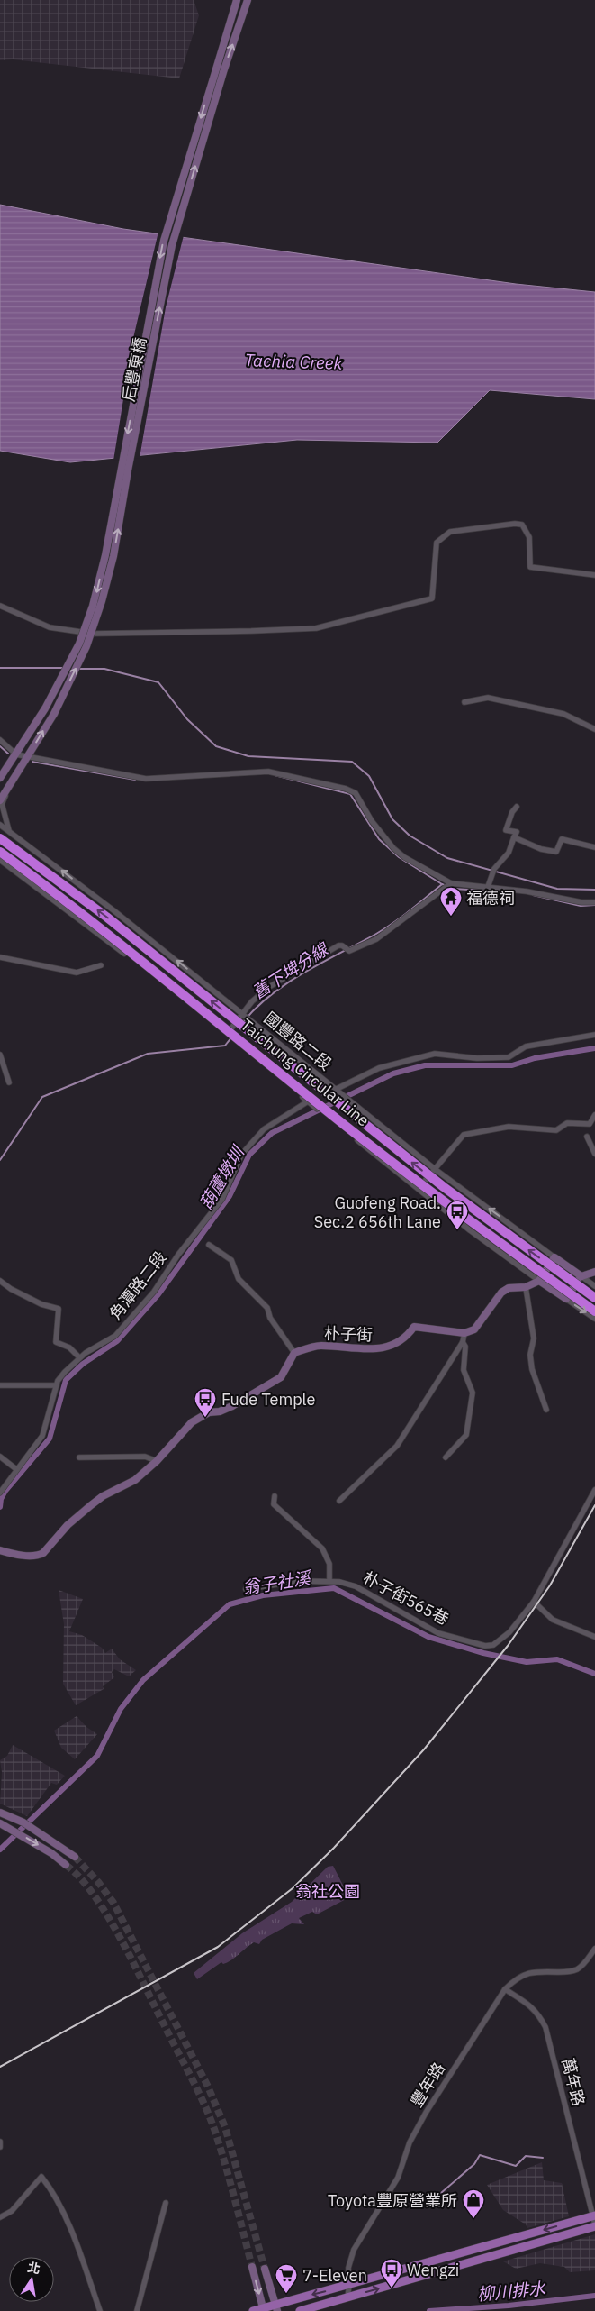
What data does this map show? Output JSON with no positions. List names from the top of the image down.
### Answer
{
  "streets": {
    "highway": ["Taichung Circular Line"],
    "street": [
      "后豐東橋",
      "國豐路二段",
      "角潭路二段",
      "朴子街",
      "朴子街565巷",
      "萬年路",
      "豐年路"
    ]
  },
  "crossings": [
    ["萬年路", "豐年路"]
  ],
  "water": [
    "Tachia Creek",
    "舊下埤分線",
    "葫蘆墩圳",
    "翁子社溪",
    "柳川排水"
  ],
  "parks": ["翁社公園"],
  "places": {
    "temple": ["福德祠"],
    "bus stop": ["Guofeng Road. Sec.2 656th Lane", "Fude Temple", "Wengzi"],
    "shop": ["Toyota豐原營業所"],
    "supermarket": ["7-Eleven"]
  },
  "north": "top"
}
